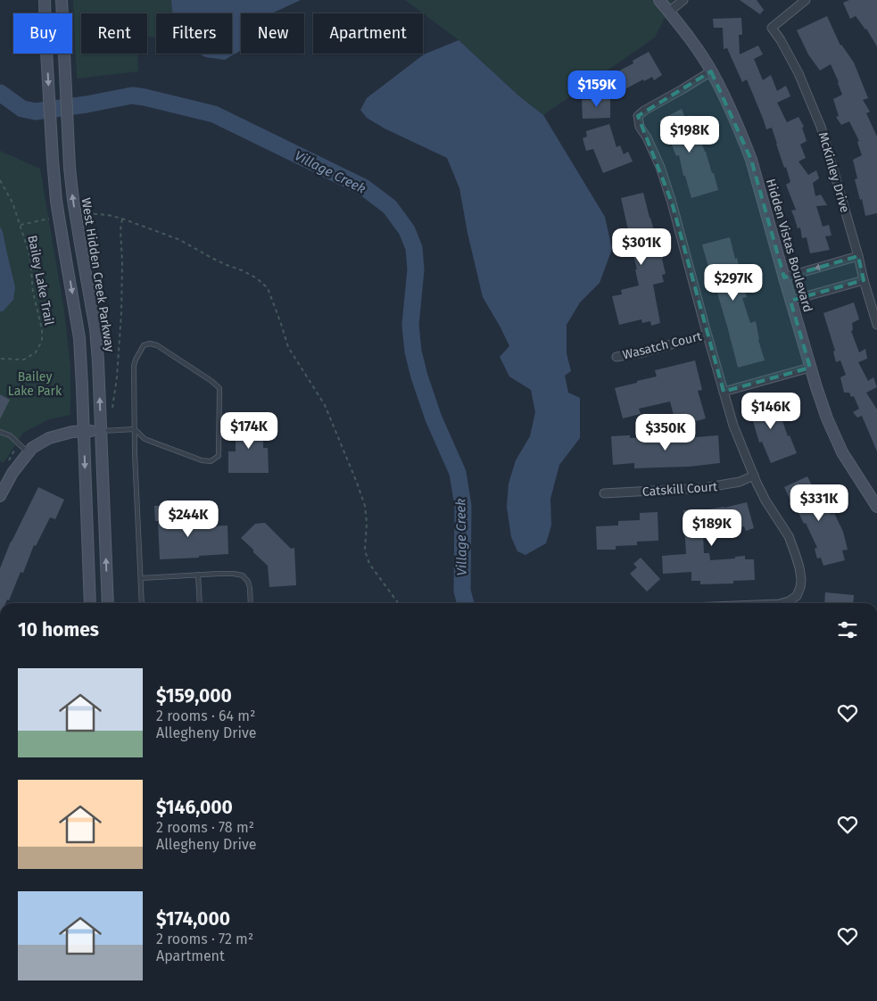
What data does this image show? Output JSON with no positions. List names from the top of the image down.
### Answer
{
  "streets": {
    "main road": ["Hidden Vistas Boulevard", "West Hidden Creek Parkway"],
    "street": ["McKinley Drive", "Wasatch Court", "Catskill Court"],
    "path": ["Bailey Lake Trail"]
  },
  "water": ["Village Creek"],
  "parks": ["Bailey Lake Park"],
  "page": {
    "chip": [
      "Buy",
      "Rent",
      "Filters",
      "New",
      "Apartment"
    ],
    "price": [
      "$159K",
      "$198K",
      "$301K",
      "$297K",
      "$146K",
      "$174K",
      "$350K",
      "$331K",
      "$244K",
      "$189K"
    ],
    "heading": "10 homes",
    "list": [
      {
        "name": "$159,000",
        "note": "2 rooms · 64 m² · Allegheny Drive"
      },
      {
        "name": "$146,000",
        "note": "2 rooms · 78 m² · Allegheny Drive"
      },
      {
        "name": "$174,000",
        "note": "2 rooms · 72 m² · Apartment"
      }
    ]
  }
}
